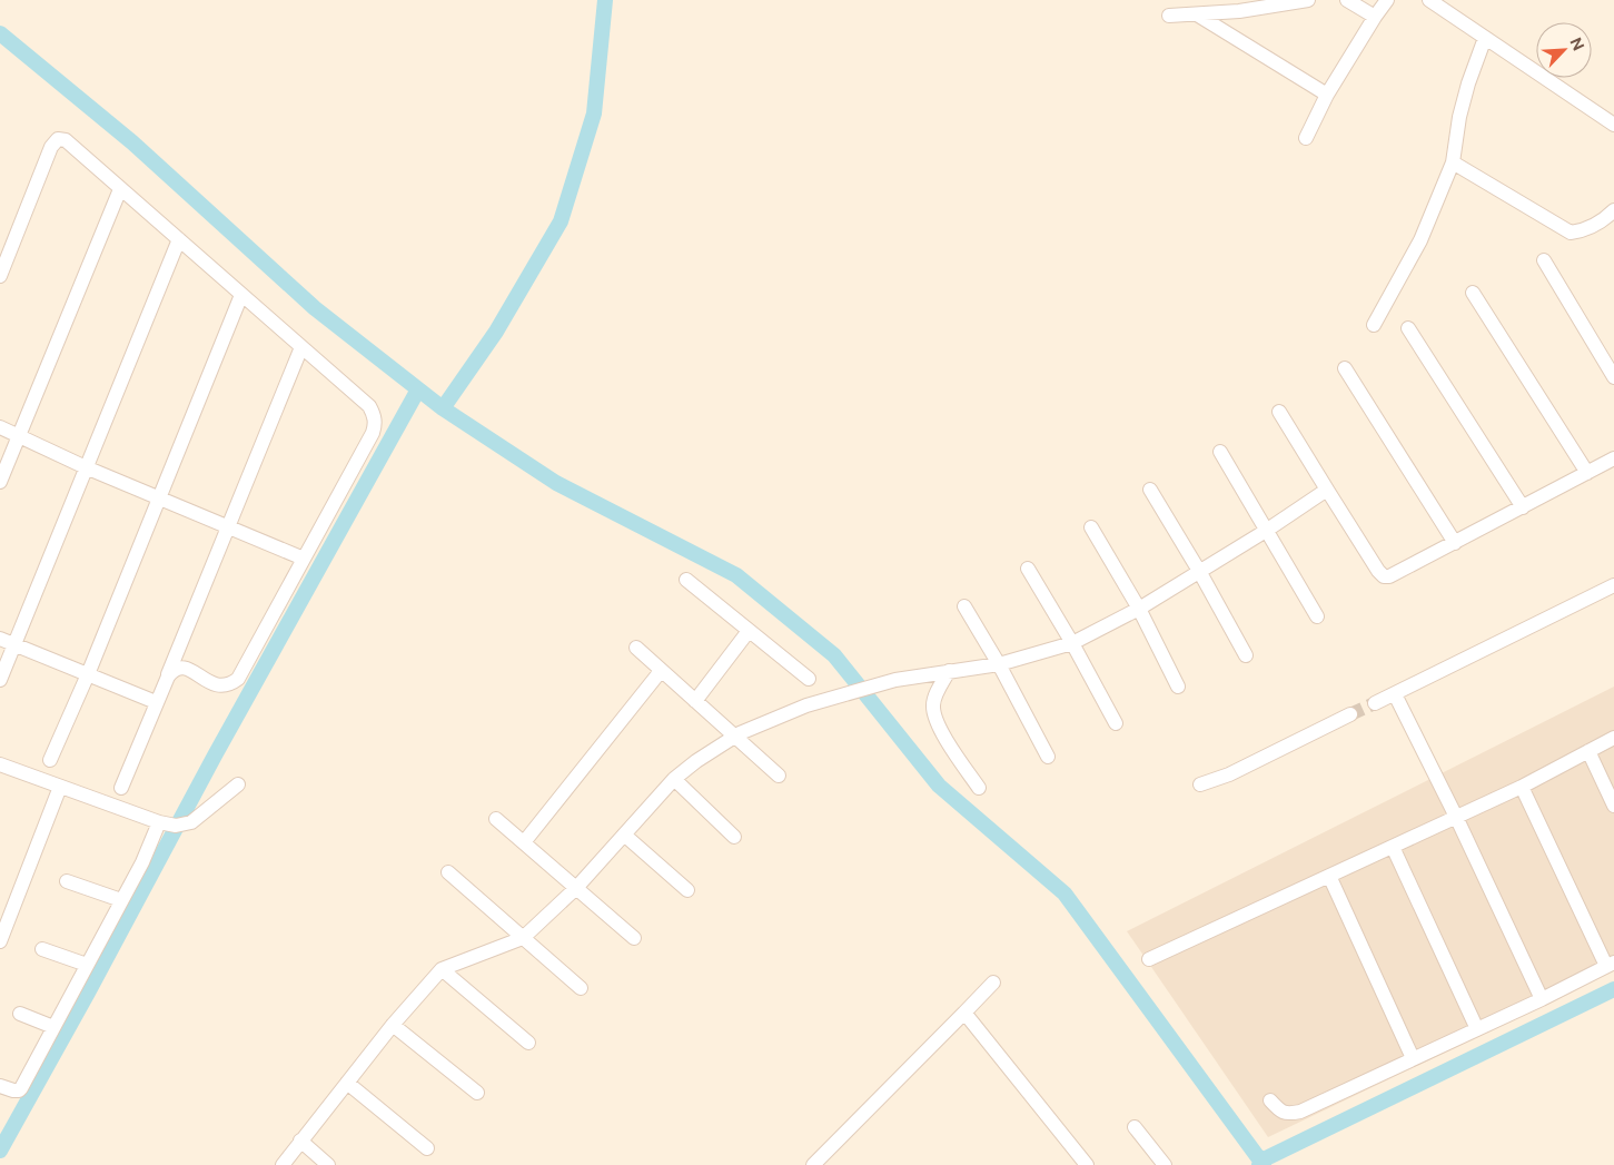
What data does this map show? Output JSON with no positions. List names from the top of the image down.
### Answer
{
  "north": "top right"
}
